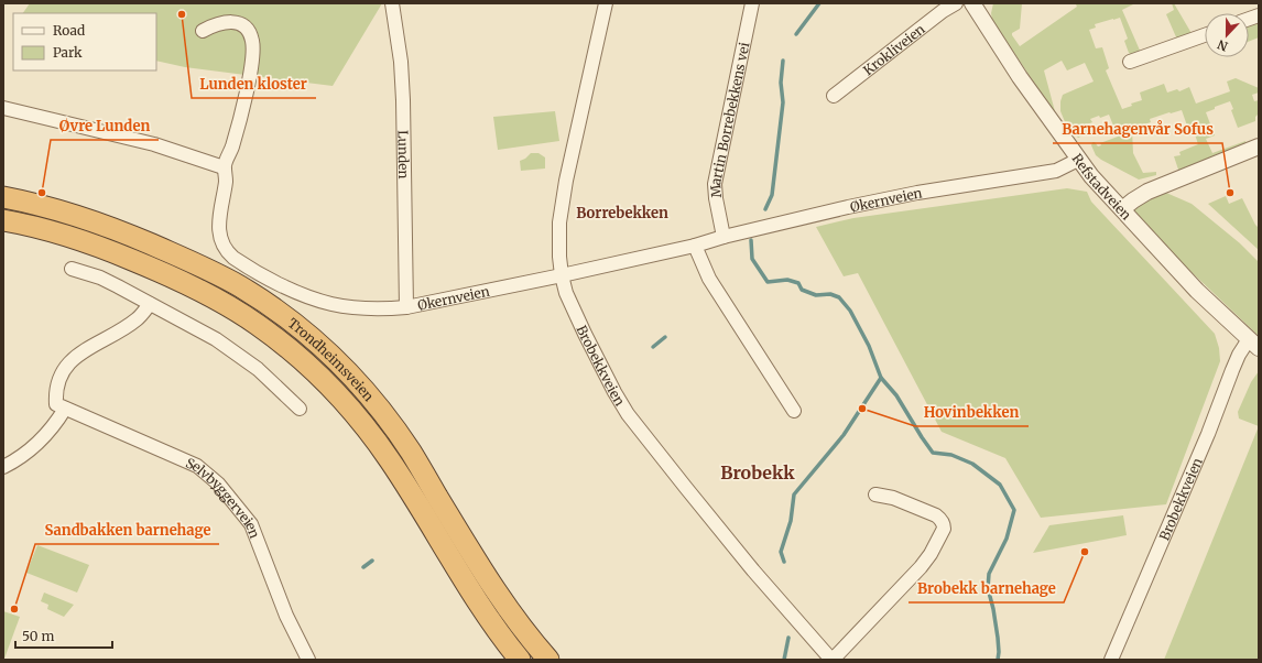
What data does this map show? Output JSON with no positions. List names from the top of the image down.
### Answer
{
  "streets": {
    "highway": ["Trondheimsveien"],
    "street": [
      "Krokliveien",
      "Martin Borrebekkens vei",
      "Lunden",
      "Refstadveien",
      "Økernveien",
      "Brobekkveien",
      "Selvbyggerveien"
    ]
  },
  "crossings": [
    ["Martin Borrebekkens vei", "Økernveien"],
    ["Lunden", "Økernveien"],
    ["Refstadveien", "Økernveien"],
    ["Refstadveien", "Brobekkveien"],
    ["Økernveien", "Brobekkveien"]
  ],
  "districts": ["Borrebekken", "Brobekk"],
  "places": [
    "Lunden kloster",
    "Øvre Lunden",
    "Barnehagenvår Sofus",
    "Hovinbekken",
    "Brobekk barnehage",
    "Sandbakken barnehage"
  ],
  "legend": ["Road", "Park"],
  "scale_bar": "50 m",
  "north": "bottom"
}
